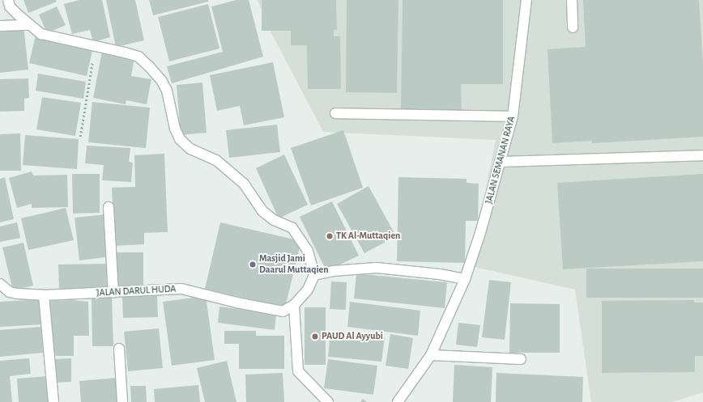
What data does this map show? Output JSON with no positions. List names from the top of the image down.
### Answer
{
  "streets": {
    "street": ["JALAN SEMANAN RAYA", "JALAN DARUL HUDA"]
  },
  "places": ["TK Al-Muttaqien", "Masjid Jami Daarul Muttaqien", "PAUD Al Ayyubi"]
}
